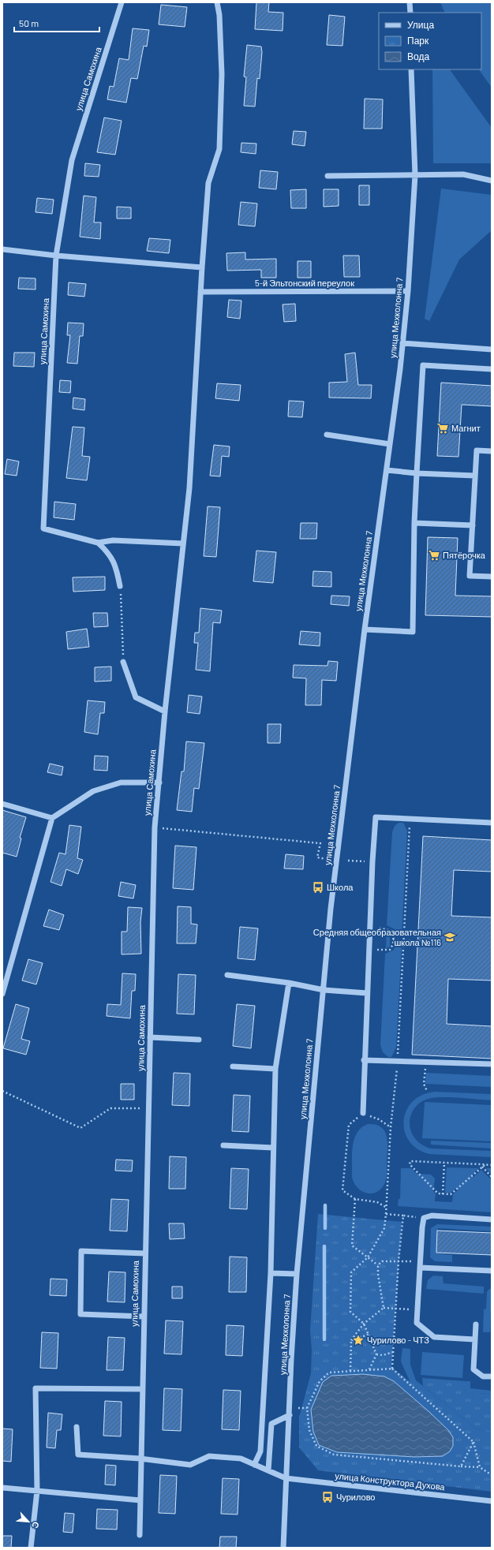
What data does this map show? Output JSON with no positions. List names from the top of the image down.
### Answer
{
  "streets": {
    "street": [
      "улица Самохина",
      "5-й Эльтонский переулок",
      "улица Мехколонна 7",
      "улица Конструктора Духова"
    ]
  },
  "crossings": [
    ["улица Самохина", "5-й Эльтонский переулок"],
    ["улица Самохина", "улица Конструктора Духова"],
    ["5-й Эльтонский переулок", "улица Мехколонна 7"],
    ["улица Мехколонна 7", "улица Конструктора Духова"]
  ],
  "places": {
    "supermarket": ["Магнит", "Пятёрочка"],
    "bus stop": ["Школа", "Чурилово"],
    "school or university": ["Средняя общеобразовательная школа №116"],
    "place": ["Чурилово - ЧТЗ"]
  },
  "legend": ["Улица", "Парк", "Вода"],
  "scale_bar": "50 m",
  "north": "bottom right"
}
